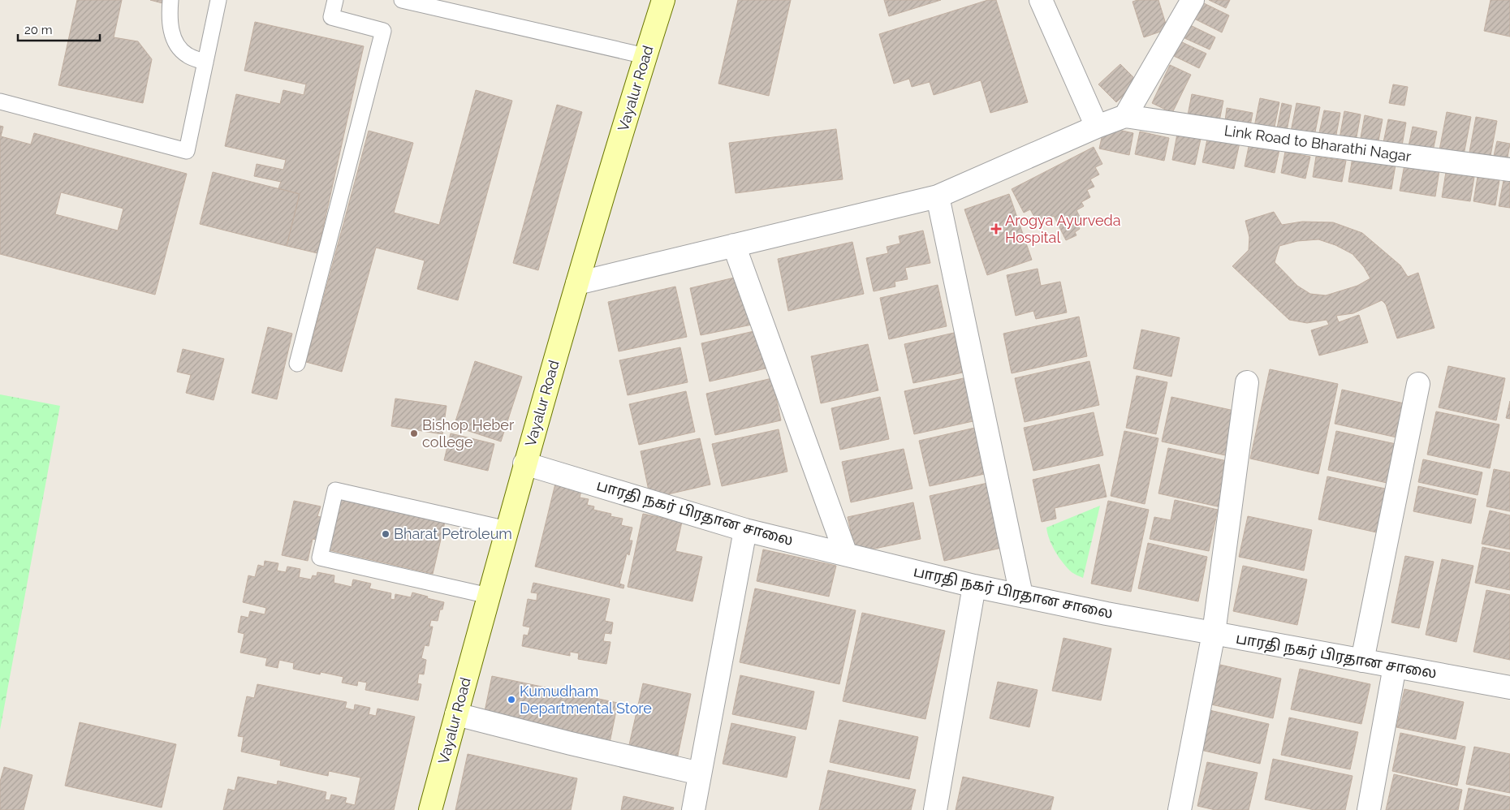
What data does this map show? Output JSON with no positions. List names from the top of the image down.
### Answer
{
  "streets": {
    "main road": ["Vayalur Road"],
    "street": ["Link Road to Bharathi Nagar", "பாரதி நகர் பிரதான சாலை"]
  },
  "crossings": [
    ["Vayalur Road", "பாரதி நகர் பிரதான சாலை"]
  ],
  "places": {
    "health": ["Arogya Ayurveda Hospital"],
    "other": ["Bishop Heber college", "Bharat Petroleum", "Kumudham Departmental Store"]
  },
  "scale_bar": "20 m"
}
